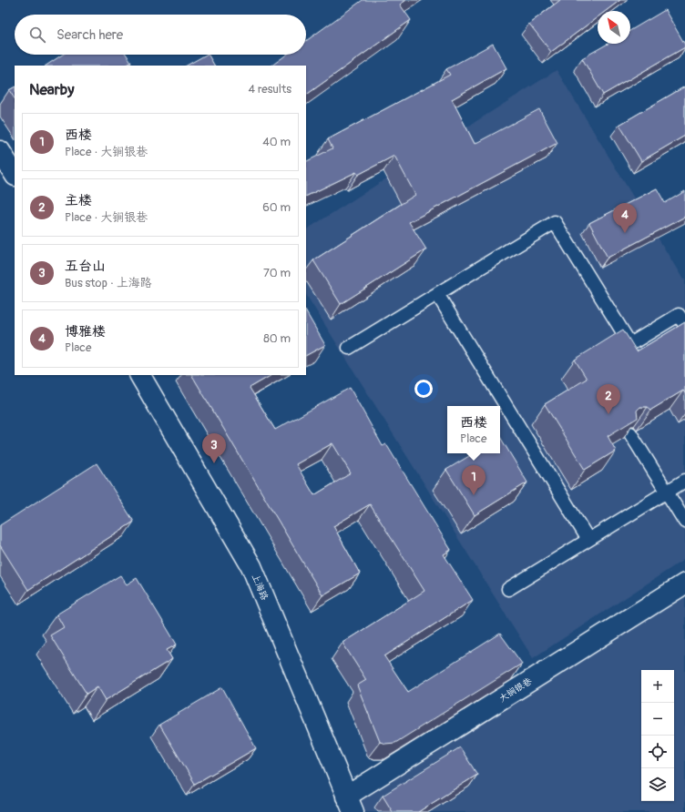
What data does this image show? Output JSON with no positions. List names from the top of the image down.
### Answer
{
  "streets": {
    "main road": ["上海路", "大锏银巷"]
  },
  "crossings": [
    ["上海路", "大锏银巷"]
  ],
  "north": "top left",
  "page": {
    "search": "Search here",
    "heading": ["Nearby", "4 results"],
    "list": [
      {
        "mark": "1",
        "name": "西楼",
        "note": "Place · 大锏银巷",
        "value": "40 m"
      },
      {
        "mark": "2",
        "name": "主楼",
        "note": "Place · 大锏银巷",
        "value": "60 m"
      },
      {
        "mark": "3",
        "name": "五台山",
        "note": "Bus stop · 上海路",
        "value": "70 m"
      },
      {
        "mark": "4",
        "name": "博雅楼",
        "note": "Place",
        "value": "80 m"
      }
    ],
    "pins": [
      "4",
      "2",
      "3",
      "1"
    ],
    "popup": ["西楼", "Place"],
    "map_buttons": ["+", "−"]
  }
}
